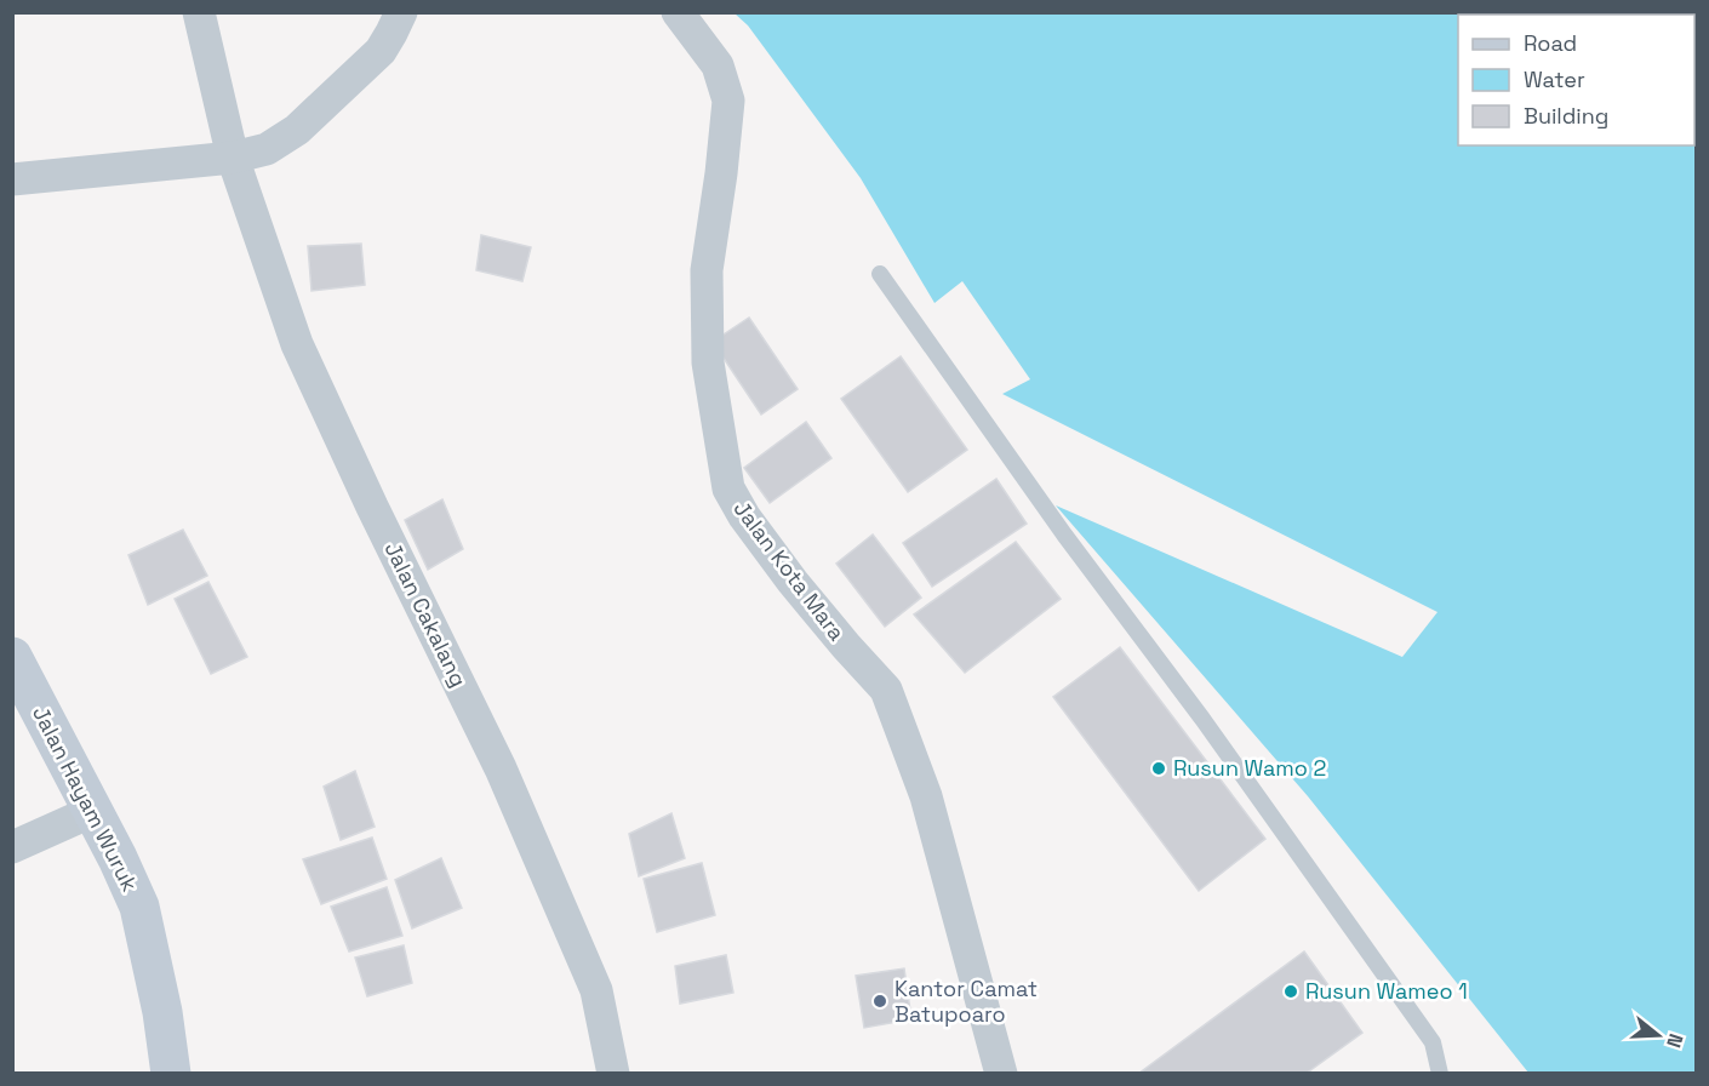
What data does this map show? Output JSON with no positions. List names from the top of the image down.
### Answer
{
  "streets": {
    "street": ["Jalan Kota Mara", "Jalan Cakalang", "Jalan Hayam Wuruk"]
  },
  "places": ["Rusun Wamo 2", "Rusun Wameo 1", "Kantor Camat Batupoaro"],
  "legend": ["Road", "Water", "Building"],
  "north": "right"
}
